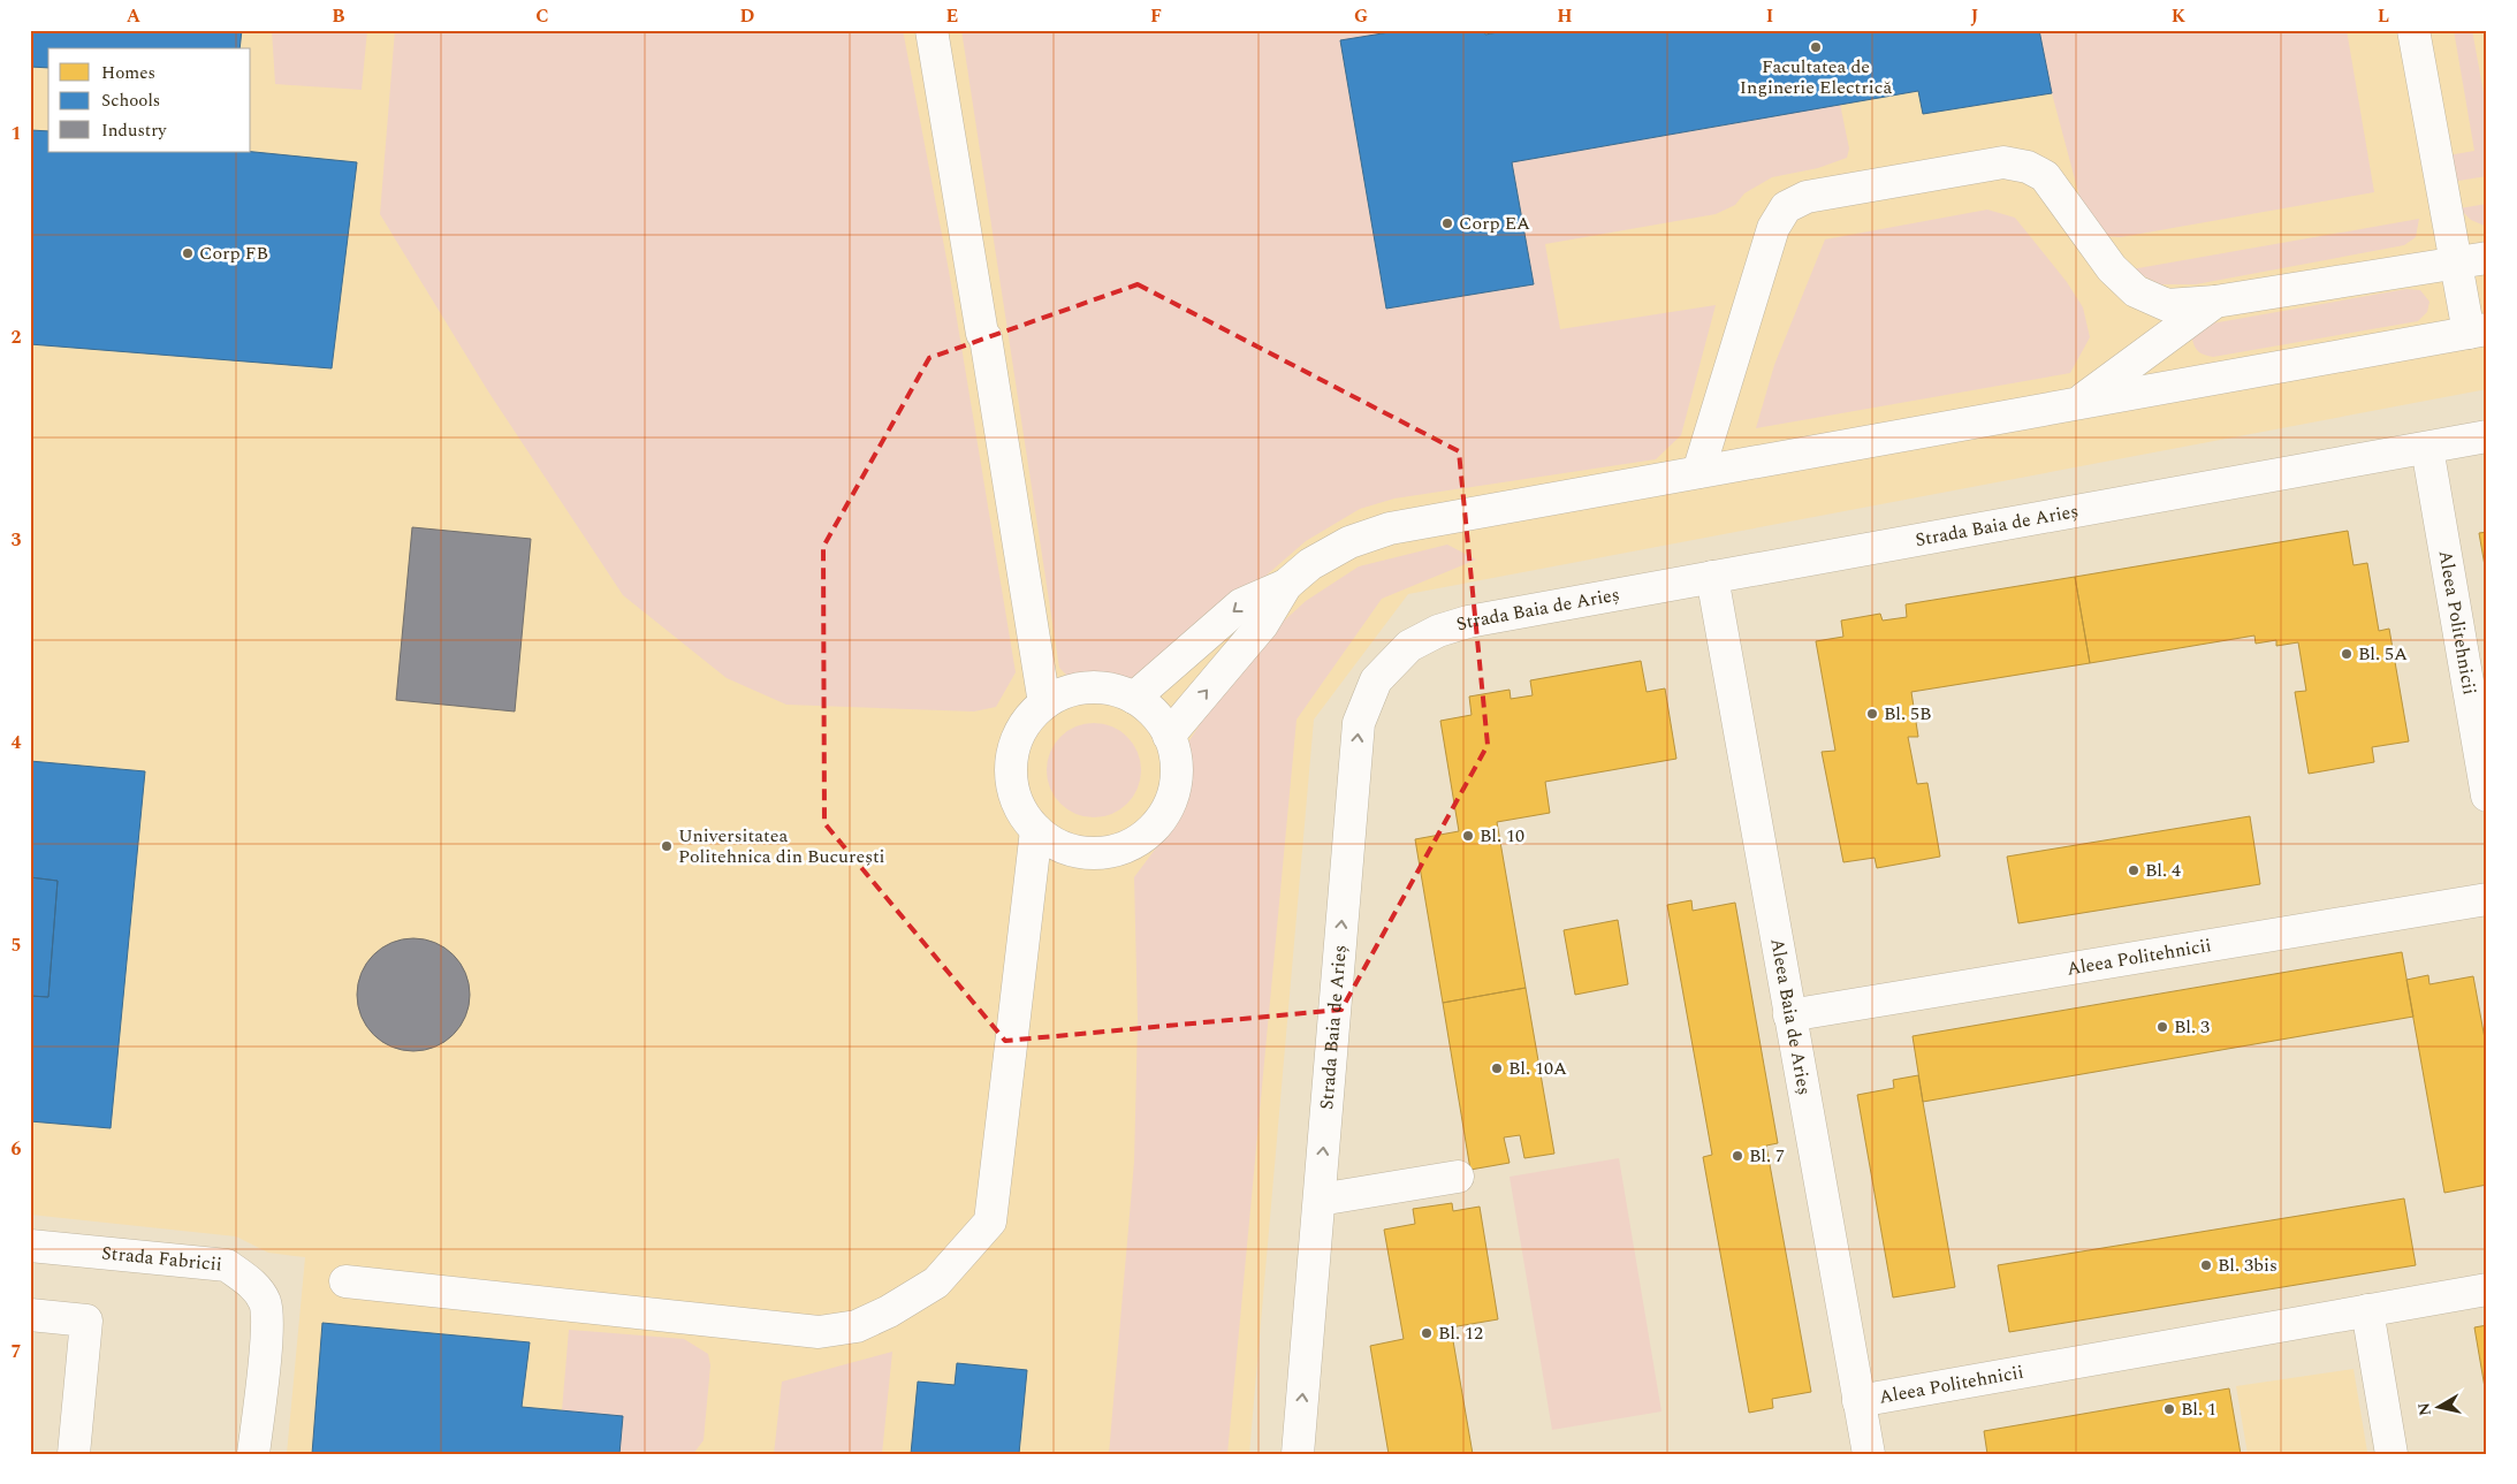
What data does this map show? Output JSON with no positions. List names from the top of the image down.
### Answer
{
  "streets": {
    "street": [
      "Strada Baia de Arieș",
      "Aleea Politehnicii",
      "Aleea Baia de Arieș",
      "Strada Fabricii"
    ]
  },
  "crossings": [
    ["Strada Baia de Arieș", "Aleea Politehnicii"],
    ["Strada Baia de Arieș", "Aleea Baia de Arieș"],
    ["Aleea Politehnicii", "Aleea Baia de Arieș"]
  ],
  "one_way": ["Strada Baia de Arieș"],
  "places": [
    "Facultatea de Inginerie Electrică",
    "Corp EA",
    "Corp FB",
    "Bl. 5A",
    "Bl. 5B",
    "Bl. 10",
    "Universitatea Politehnica din București",
    "Bl. 4",
    "Bl. 3",
    "Bl. 10A",
    "Bl. 7",
    "Bl. 3bis",
    "Bl. 12",
    "Bl. 1"
  ],
  "legend": ["Homes", "Schools", "Industry"],
  "north": "left",
  "grid": {
    "columns": [
      "A",
      "B",
      "C",
      "D",
      "E",
      "F",
      "G",
      "H",
      "I",
      "J",
      "K",
      "L"
    ],
    "rows": [
      "1",
      "2",
      "3",
      "4",
      "5",
      "6",
      "7"
    ]
  }
}
